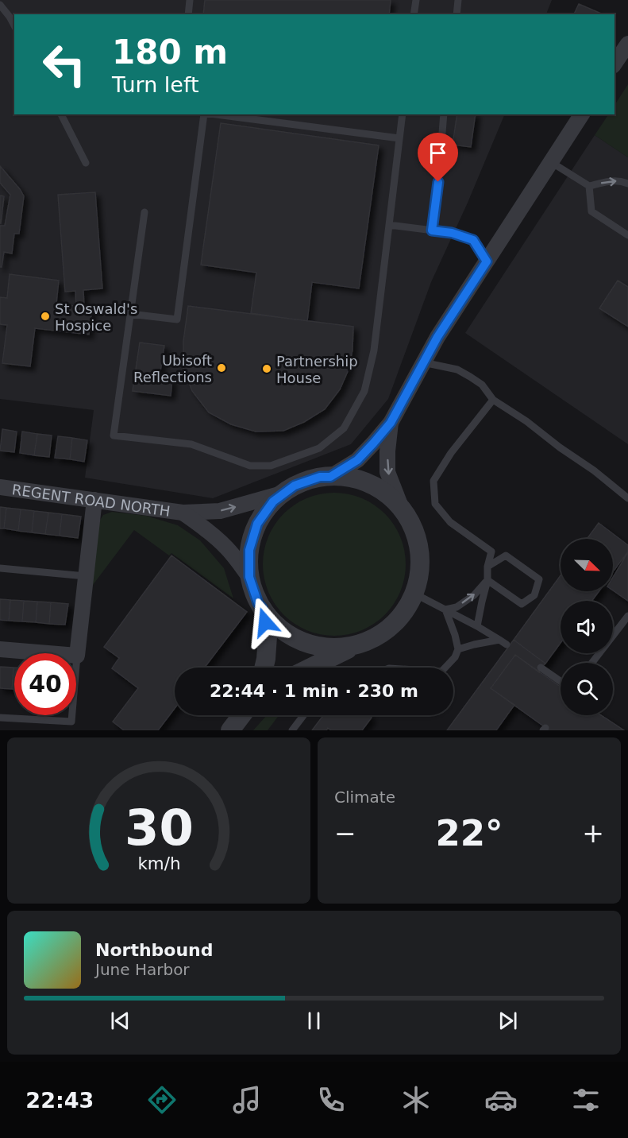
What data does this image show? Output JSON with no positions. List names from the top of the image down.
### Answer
{
  "streets": {
    "street": ["REGENT ROAD NORTH"]
  },
  "places": ["St Oswald's Hospice", "Ubisoft Reflections", "Partnership House"],
  "north": "bottom right",
  "page": {
    "turn": ["180 m", "Turn left"],
    "limit": "40",
    "trip": "22:44 · 1 min · 230 m",
    "tile": "Climate",
    "heat": ["−", "22°", "+"],
    "song": ["Northbound", "June Harbor"],
    "tabs": "22:43",
    "gauge": ["30", "km/h"]
  }
}
